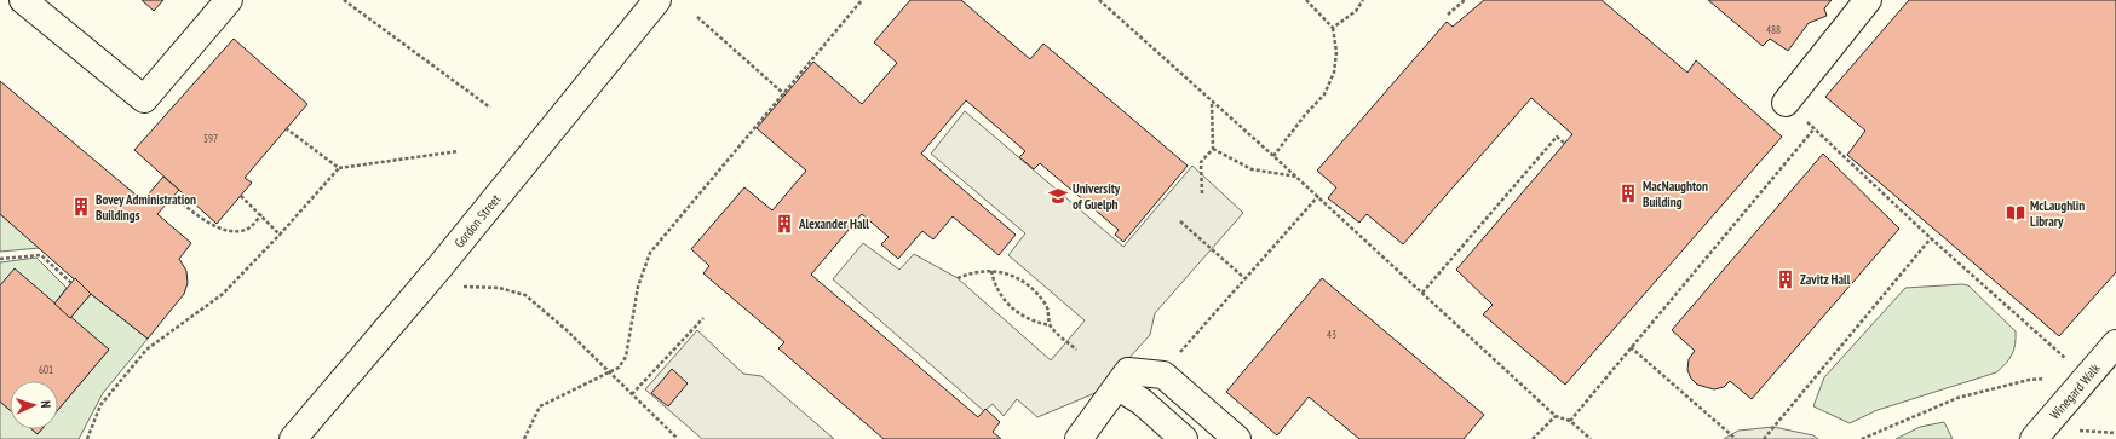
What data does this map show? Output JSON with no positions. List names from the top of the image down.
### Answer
{
  "streets": {
    "main road": ["Gordon Street", "Winegard Walk"]
  },
  "places": {
    "building": [
      "MacNaughton Building",
      "Bovey Administration Buildings",
      "Alexander Hall",
      "Zavitz Hall"
    ],
    "school or university": ["University of Guelph"],
    "library": ["McLaughlin Library"]
  },
  "house_numbers": [
    "488",
    "597",
    "43",
    "601"
  ],
  "north": "right"
}
